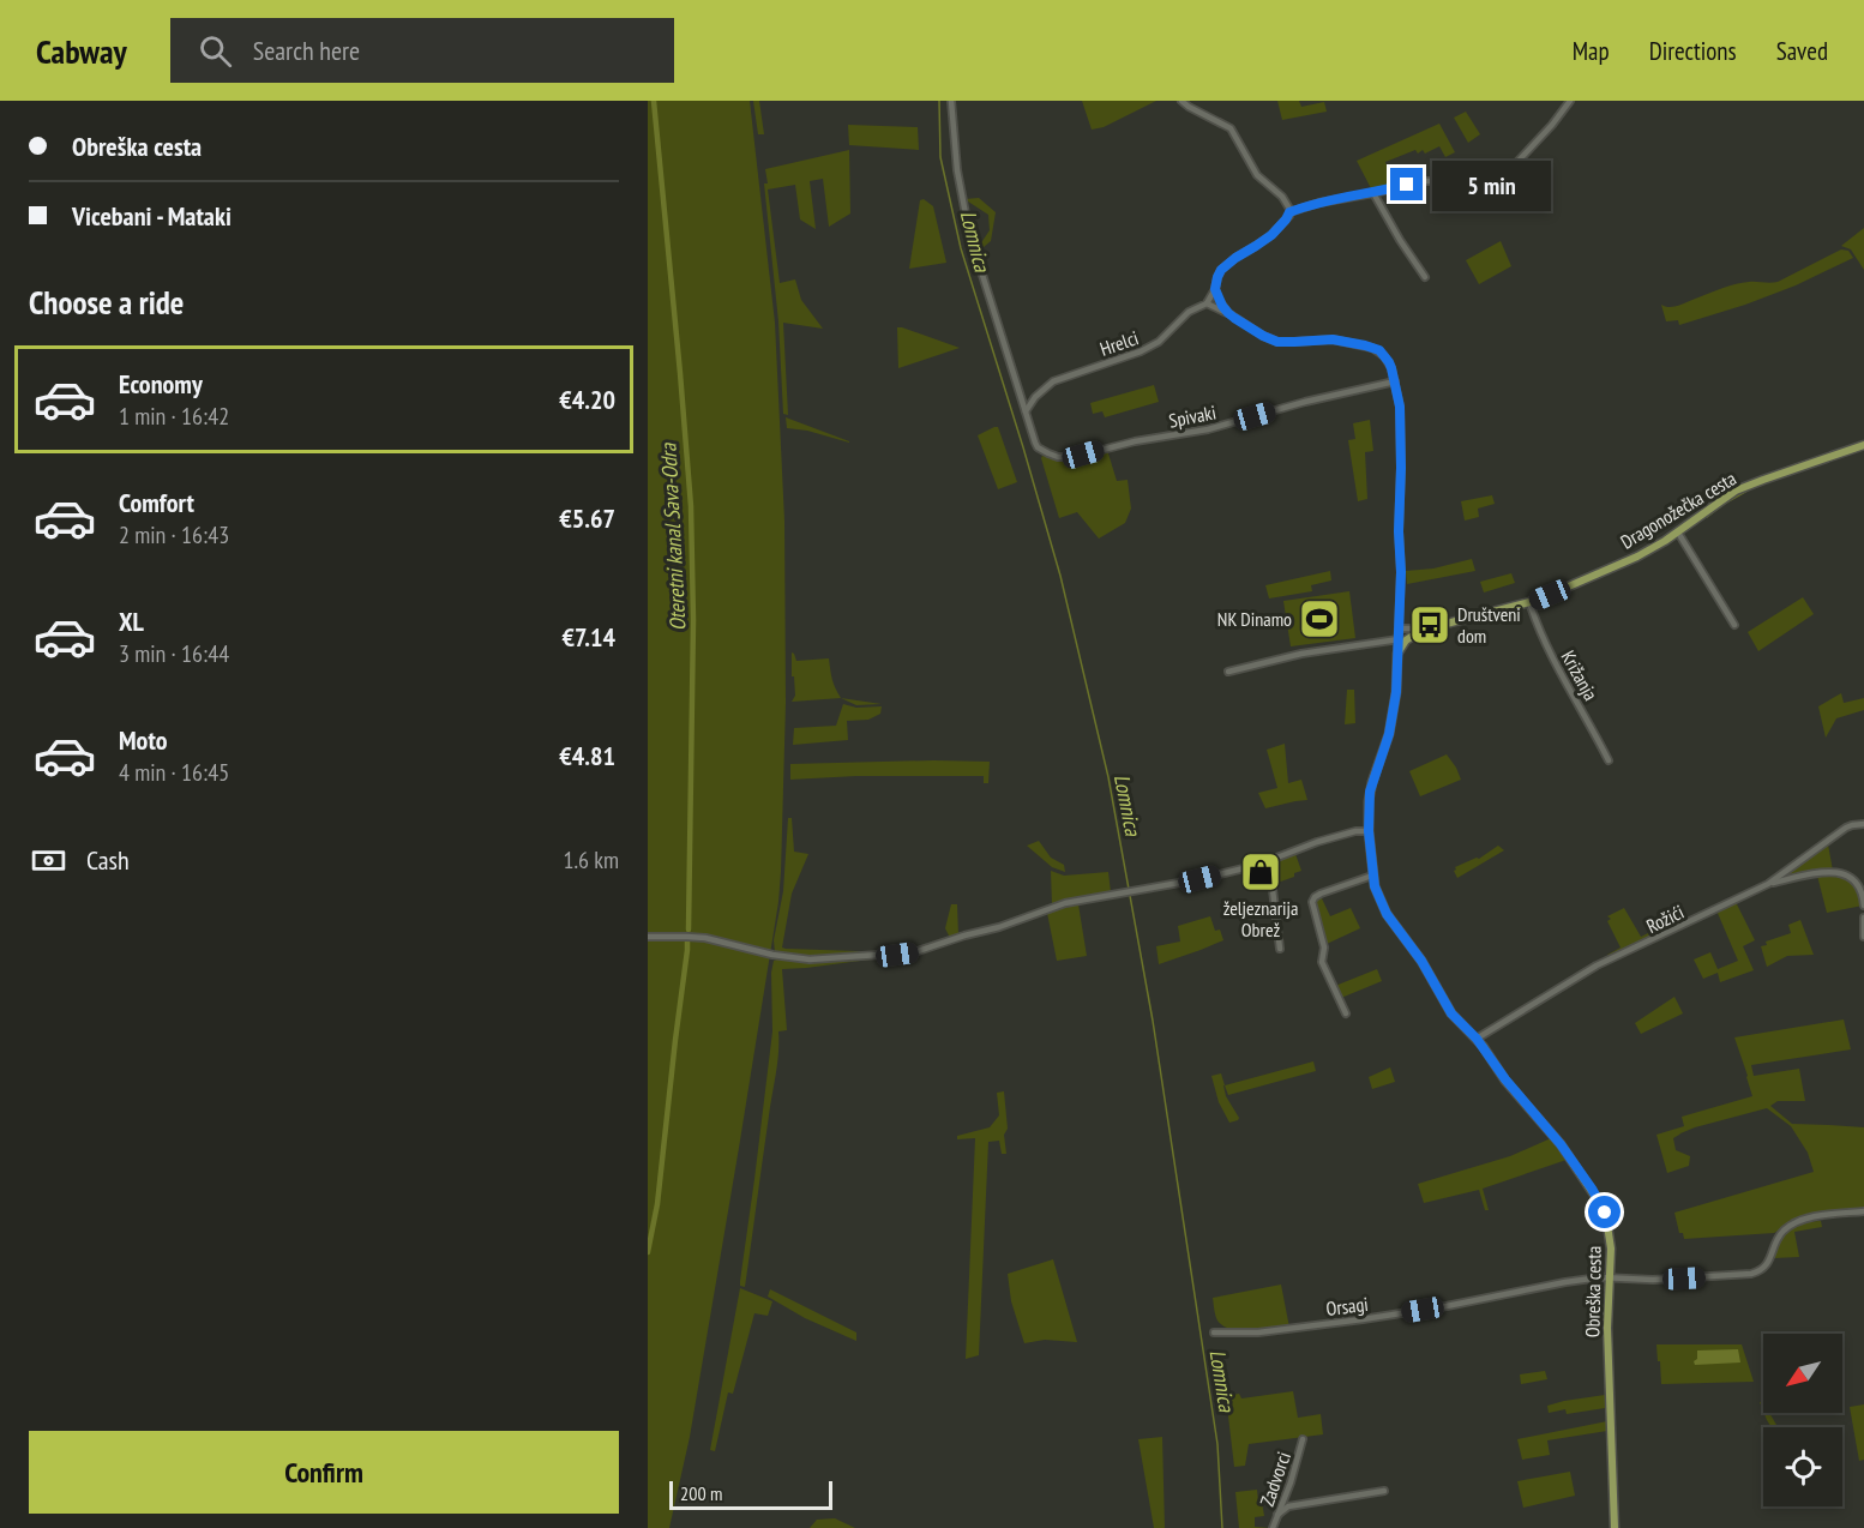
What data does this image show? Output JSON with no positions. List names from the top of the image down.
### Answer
{
  "streets": {
    "main road": ["Dragonožečka cesta", "Obreška cesta"],
    "street": [
      "Hrelci",
      "Spivaki",
      "Križanja",
      "Rožići",
      "Orsagi",
      "Zadvorci"
    ]
  },
  "crossings": [
    ["Hrelci", "Spivaki"],
    ["Hrelci", "Obreška cesta"],
    ["Spivaki", "Obreška cesta"],
    ["Dragonožečka cesta", "Križanja"],
    ["Dragonožečka cesta", "Obreška cesta"],
    ["Rožići", "Obreška cesta"],
    ["Obreška cesta", "Orsagi"]
  ],
  "water": ["Lomnica", "Oteretni kanal Sava-Odra"],
  "places": {
    "sports": ["NK Dinamo"],
    "bus stop": ["Društveni dom"],
    "shop": ["željeznarija Obrež"]
  },
  "scale_bar": "200 m",
  "north": "bottom left",
  "page": {
    "header": "Cabway",
    "search": "Search here",
    "nav": ["Map", "Directions", "Saved"],
    "banner": ["Obreška cesta", "Vicebani - Mataki"],
    "bubble": "5 min",
    "heading": "Choose a ride",
    "list": [
      {
        "name": "Economy",
        "note": "1 min · 16:42",
        "value": "€4.20"
      },
      {
        "name": "Comfort",
        "note": "2 min · 16:43",
        "value": "€5.67"
      },
      {
        "name": "XL",
        "note": "3 min · 16:44",
        "value": "€7.14"
      },
      {
        "name": "Moto",
        "note": "4 min · 16:45",
        "value": "€4.81"
      }
    ],
    "pay": ["Cash", "1.6 km"],
    "buttons": "Confirm",
    "scale": "200 m"
  }
}
